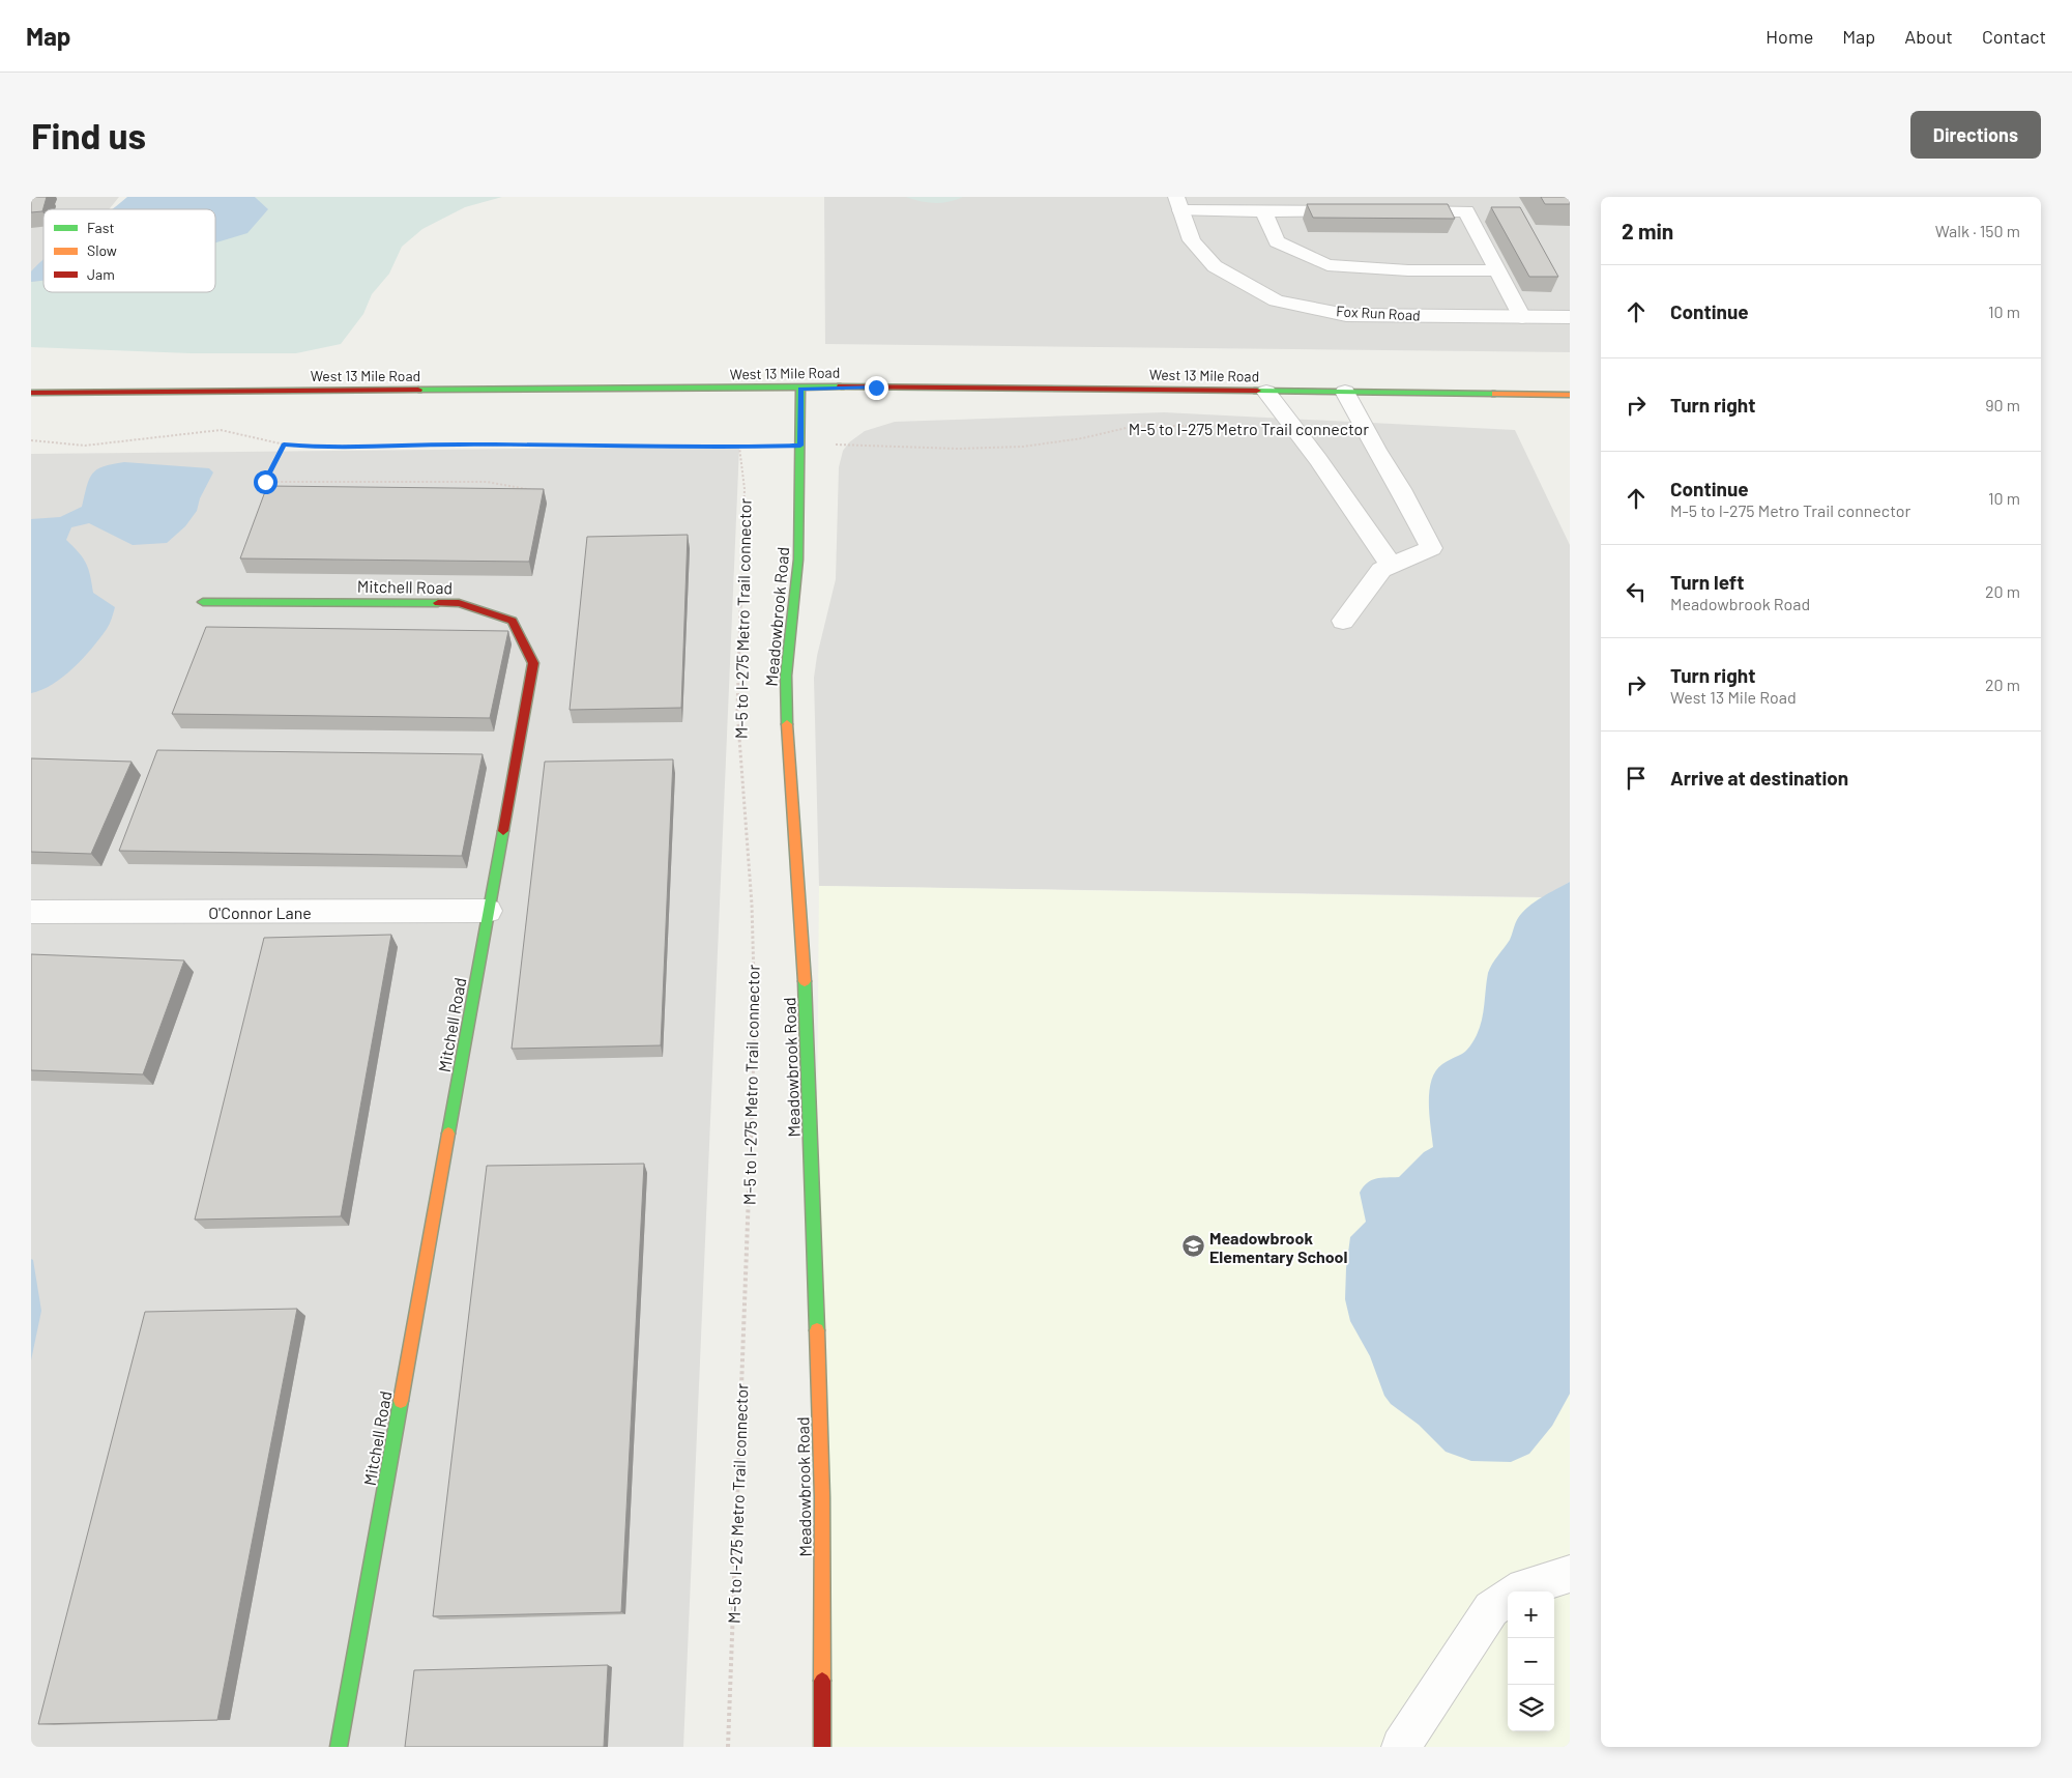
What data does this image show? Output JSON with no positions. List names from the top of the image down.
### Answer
{
  "streets": {
    "street": [
      "Fox Run Road",
      "West 13 Mile Road",
      "Mitchell Road",
      "Meadowbrook Road",
      "O'Connor Lane"
    ],
    "path": ["M-5 to I-275 Metro Trail connector"]
  },
  "crossings": [
    ["West 13 Mile Road", "Meadowbrook Road"],
    ["M-5 to I-275 Metro Trail connector", "Meadowbrook Road"],
    ["Mitchell Road", "O'Connor Lane"]
  ],
  "places": {
    "school or university": ["Meadowbrook Elementary School"]
  },
  "legend": ["Fast", "Slow", "Jam"],
  "page": {
    "header": "Map",
    "nav": [
      "Home",
      "Map",
      "About",
      "Contact"
    ],
    "buttons": "Directions",
    "title": "Find us",
    "heading": ["2 min", "Walk · 150 m"],
    "list": [
      ["Continue", "10 m"],
      ["Turn right", "90 m"],
      ["Continue", "M-5 to I-275 Metro Trail connector", "10 m"],
      ["Turn left", "Meadowbrook Road", "20 m"],
      ["Turn right", "West 13 Mile Road", "20 m"],
      "Arrive at destination"
    ],
    "map_buttons": ["+", "−"]
  }
}
